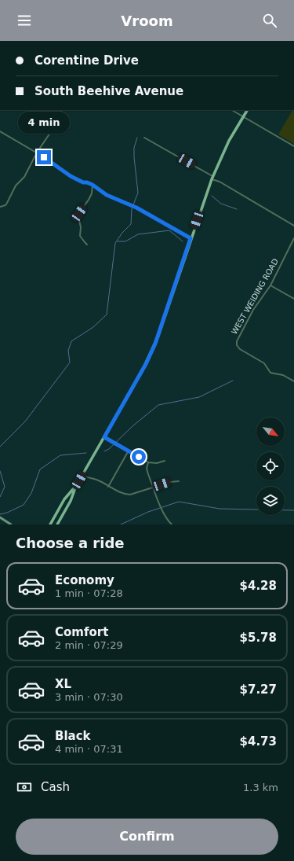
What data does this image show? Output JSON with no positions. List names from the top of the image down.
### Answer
{
  "streets": {
    "street": ["WEST WEIDING ROAD"]
  },
  "north": "bottom right",
  "page": {
    "header": "Vroom",
    "banner": ["Corentine Drive", "South Beehive Avenue"],
    "bubble": "4 min",
    "heading": "Choose a ride",
    "list": [
      {
        "name": "Economy",
        "note": "1 min · 07:28",
        "value": "$4.28"
      },
      {
        "name": "Comfort",
        "note": "2 min · 07:29",
        "value": "$5.78"
      },
      {
        "name": "XL",
        "note": "3 min · 07:30",
        "value": "$7.27"
      },
      {
        "name": "Black",
        "note": "4 min · 07:31",
        "value": "$4.73"
      }
    ],
    "pay": ["Cash", "1.3 km"],
    "buttons": "Confirm"
  }
}
